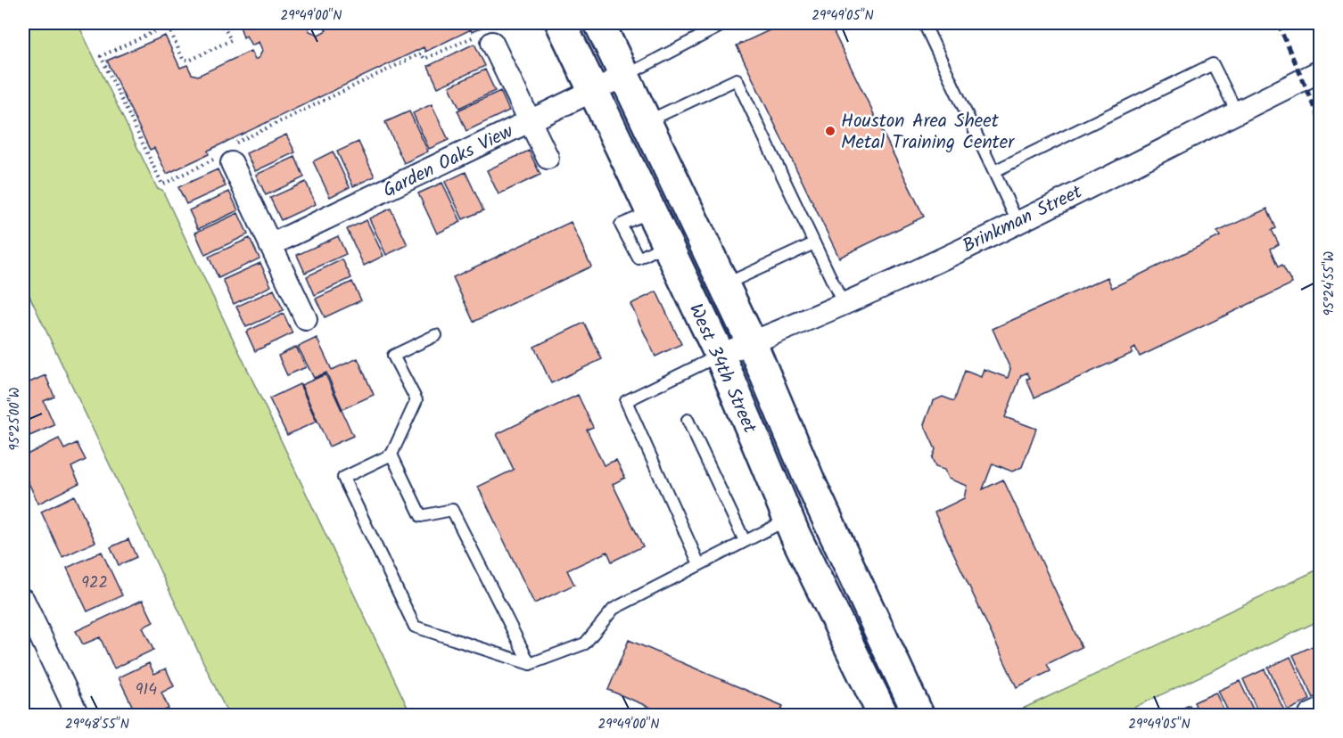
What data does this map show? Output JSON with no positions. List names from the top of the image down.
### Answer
{
  "streets": {
    "main road": ["West 34th Street"],
    "street": ["Garden Oaks View", "Brinkman Street"]
  },
  "crossings": [
    ["Garden Oaks View", "West 34th Street"],
    ["Brinkman Street", "West 34th Street"]
  ],
  "places": ["Houston Area Sheet Metal Training Center"],
  "house_numbers": ["922", "914"],
  "coordinates": [
    "29°49'00\"N",
    "29°49'05\"N",
    "95°24'55\"W",
    "95°25'00\"W",
    "29°48'55\"N"
  ]
}
